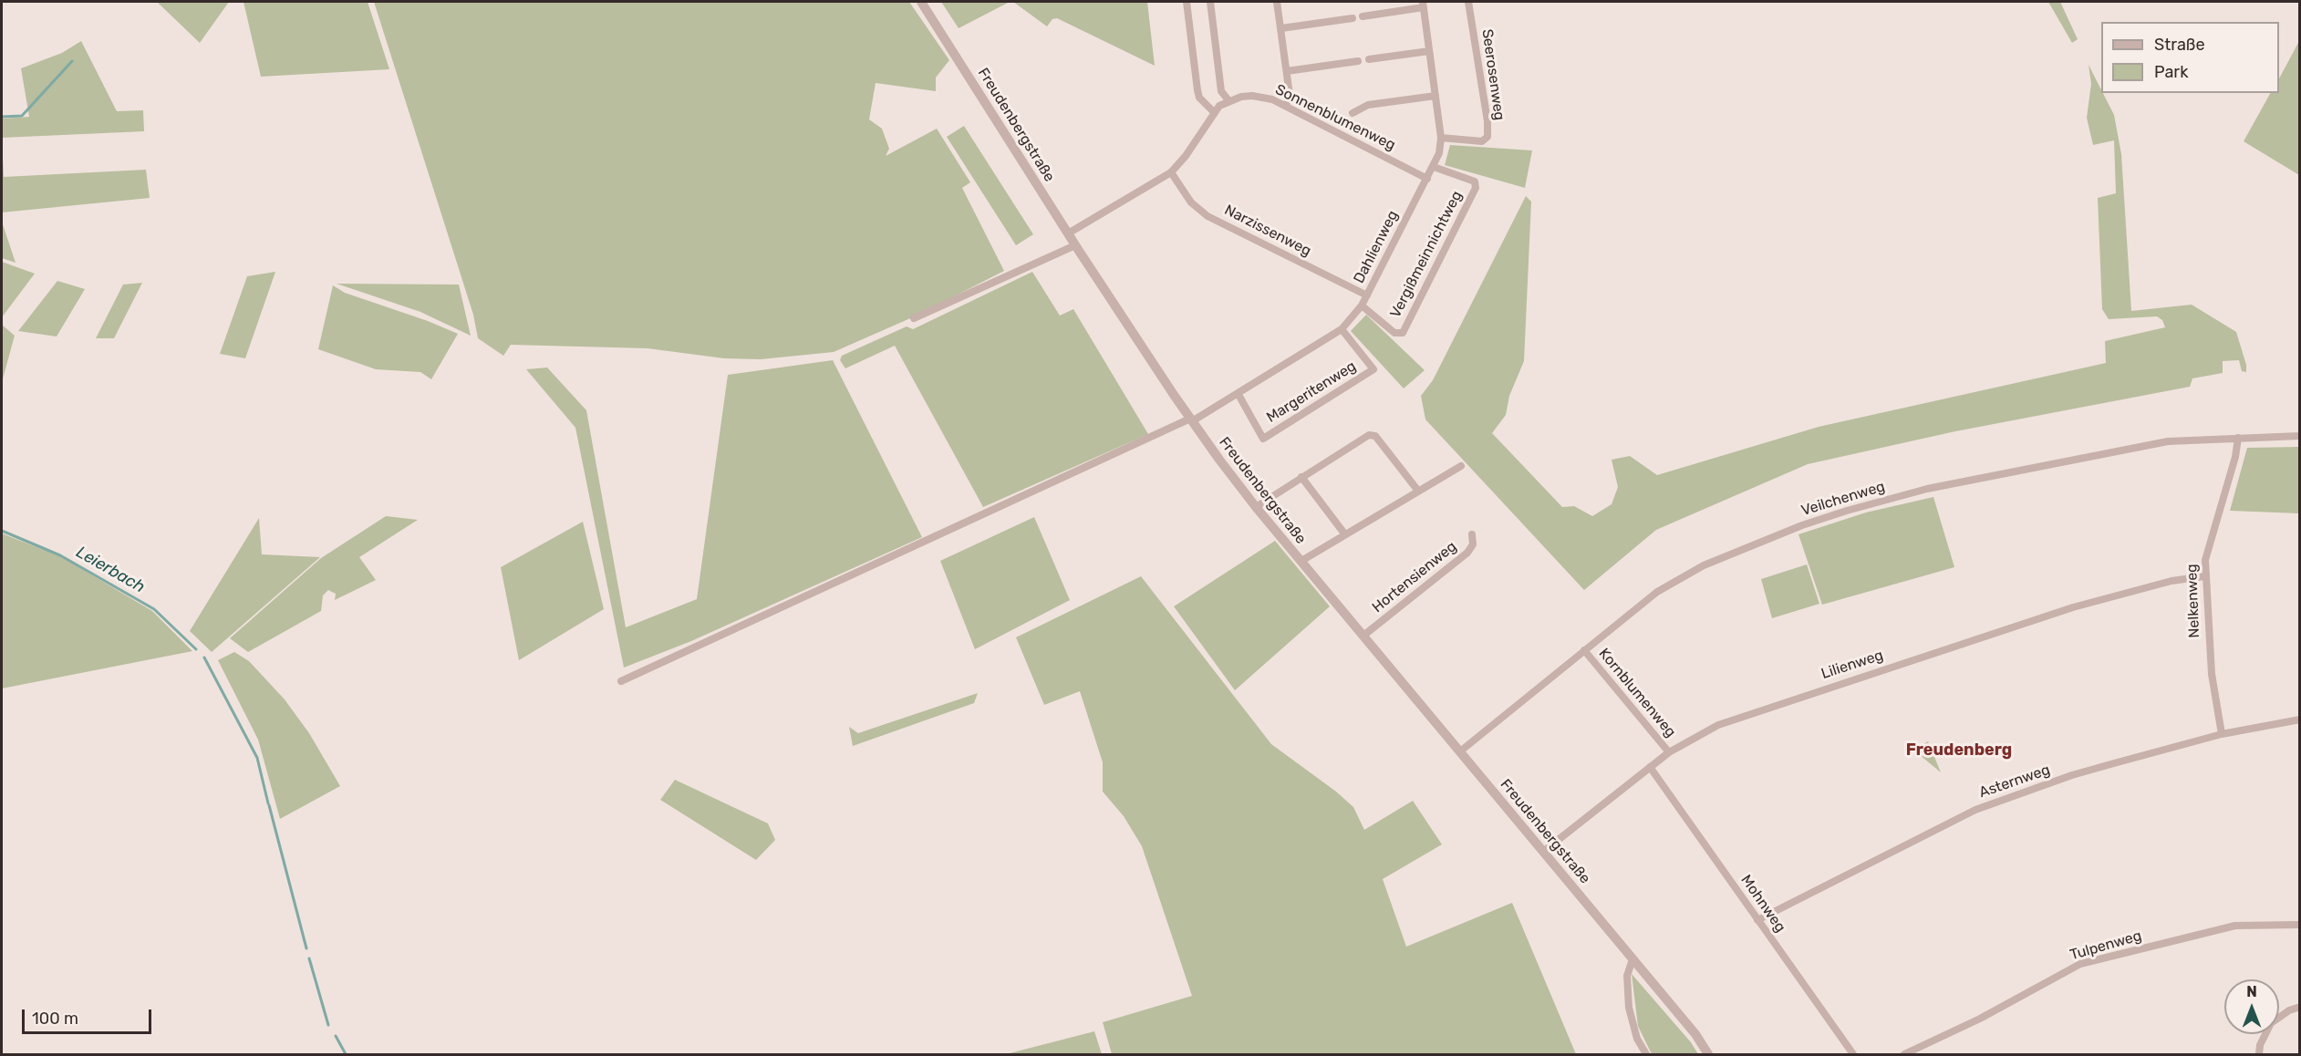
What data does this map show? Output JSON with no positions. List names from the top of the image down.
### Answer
{
  "streets": {
    "street": [
      "Seerosenweg",
      "Sonnenblumenweg",
      "Freudenbergstraße",
      "Narzissenweg",
      "Dahlienweg",
      "Vergißmeinnichtweg",
      "Margeritenweg",
      "Veilchenweg",
      "Hortensienweg",
      "Nelkenweg",
      "Lilienweg",
      "Kornblumenweg",
      "Asternweg",
      "Mohnweg",
      "Tulpenweg"
    ]
  },
  "crossings": [
    ["Seerosenweg", "Dahlienweg"],
    ["Sonnenblumenweg", "Dahlienweg"],
    ["Freudenbergstraße", "Dahlienweg"],
    ["Freudenbergstraße", "Veilchenweg"],
    ["Freudenbergstraße", "Hortensienweg"],
    ["Freudenbergstraße", "Lilienweg"],
    ["Narzissenweg", "Dahlienweg"],
    ["Dahlienweg", "Vergißmeinnichtweg"],
    ["Dahlienweg", "Margeritenweg"],
    ["Veilchenweg", "Nelkenweg"],
    ["Veilchenweg", "Kornblumenweg"],
    ["Nelkenweg", "Lilienweg"],
    ["Nelkenweg", "Asternweg"],
    ["Lilienweg", "Kornblumenweg"],
    ["Lilienweg", "Mohnweg"],
    ["Asternweg", "Mohnweg"]
  ],
  "districts": ["Freudenberg"],
  "water": ["Leierbach"],
  "legend": ["Straße", "Park"],
  "scale_bar": "100 m",
  "north": "top"
}
